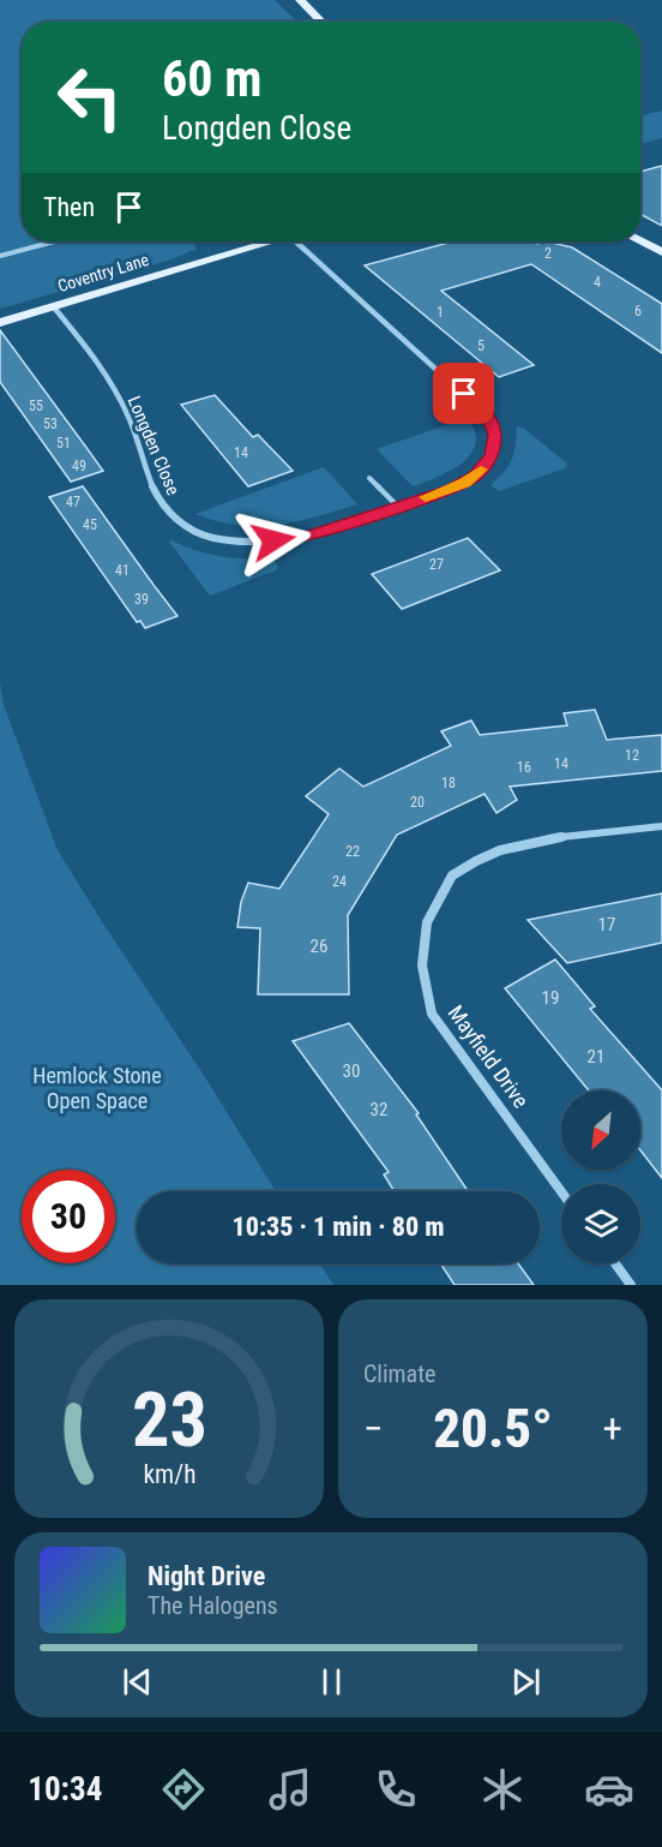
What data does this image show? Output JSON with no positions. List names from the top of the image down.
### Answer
{
  "streets": {
    "main road": ["Coventry Lane"],
    "street": ["Longden Close", "Mayfield Drive"]
  },
  "crossings": [
    ["Coventry Lane", "Longden Close"]
  ],
  "parks": ["Hemlock Stone Open Space"],
  "house_numbers": [
    "2",
    "4",
    "6",
    "1",
    "5",
    "55",
    "53",
    "51",
    "14",
    "49",
    "47",
    "45",
    "27",
    "41",
    "39",
    "12",
    "14",
    "16",
    "18",
    "20",
    "22",
    "24",
    "17",
    "26",
    "19",
    "21",
    "30",
    "32"
  ],
  "north": "bottom left",
  "page": {
    "turn": ["60 m", "Longden Close"],
    "then": "Then",
    "limit": "30",
    "trip": "10:35 · 1 min · 80 m",
    "tile": "Climate",
    "heat": ["−", "20.5°", "+"],
    "song": ["Night Drive", "The Halogens"],
    "tabs": "10:34",
    "gauge": ["23", "km/h"]
  }
}
